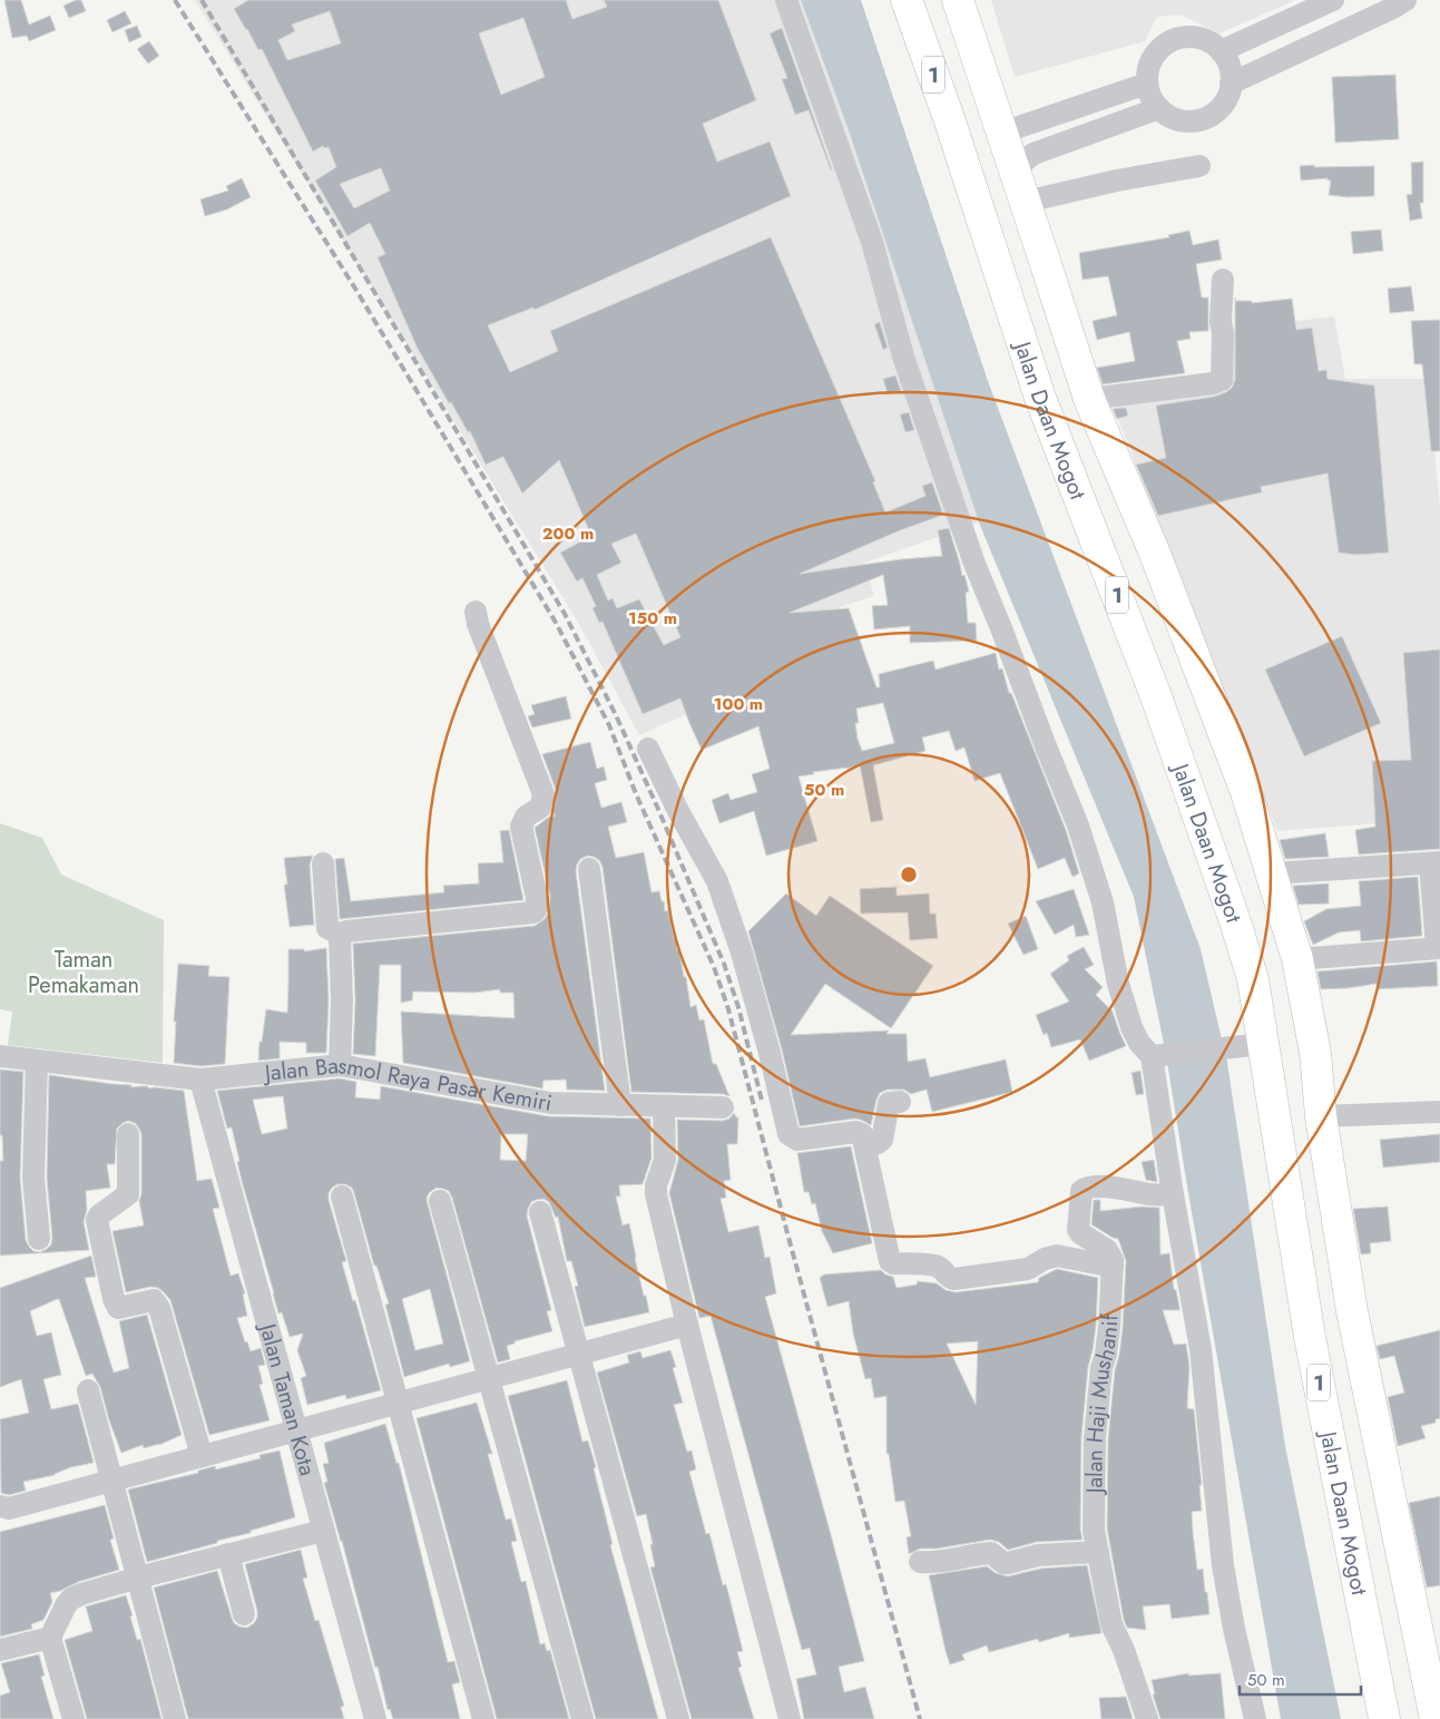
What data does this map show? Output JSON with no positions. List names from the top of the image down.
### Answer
{
  "streets": {
    "highway": ["1", "Jalan Daan Mogot"],
    "street": ["Jalan Basmol Raya Pasar Kemiri", "Jalan Taman Kota", "Jalan Haji Mushanif"]
  },
  "crossings": [
    ["Jalan Basmol Raya Pasar Kemiri", "Jalan Taman Kota"]
  ],
  "parks": ["Taman Pemakaman"],
  "scale_bar": "50 m",
  "rings": [
    "200 m",
    "150 m",
    "100 m",
    "50 m"
  ]
}
